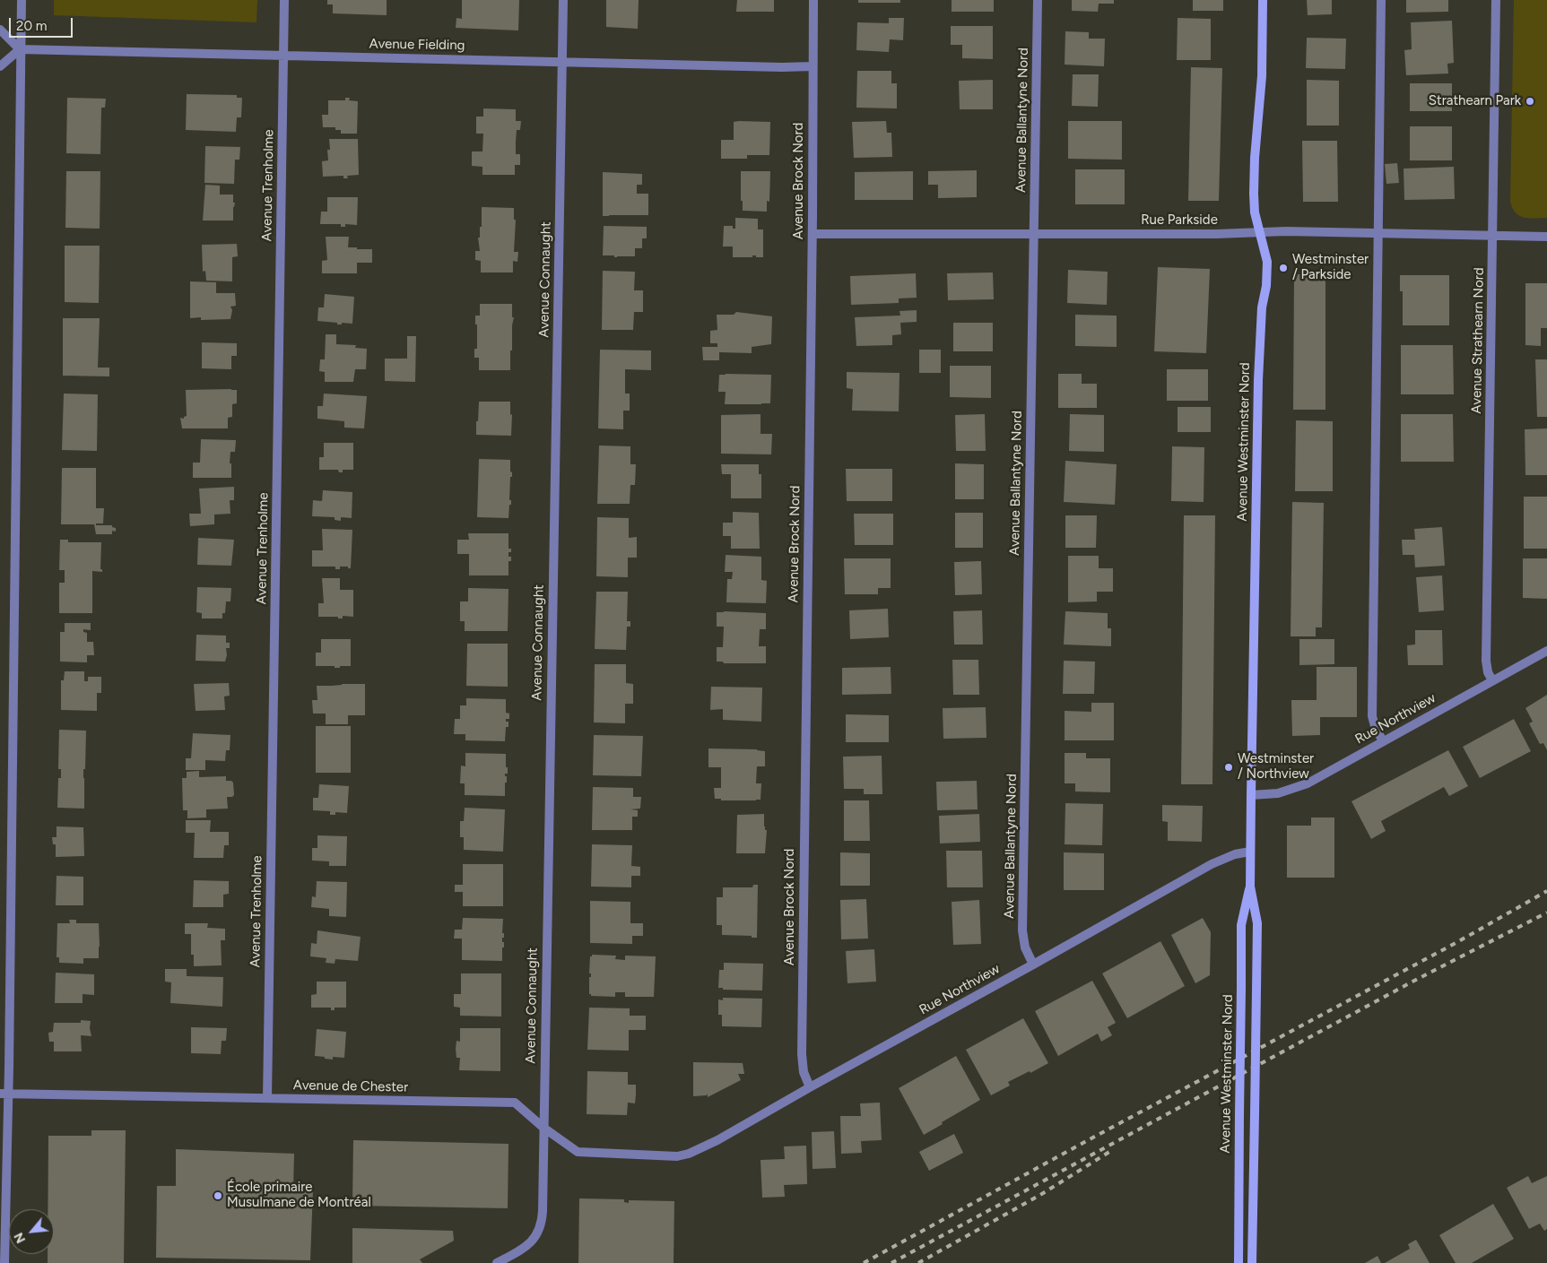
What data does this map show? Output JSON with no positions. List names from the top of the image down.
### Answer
{
  "streets": {
    "street": [
      "Avenue Fielding",
      "Avenue Ballantyne Nord",
      "Avenue Brock Nord",
      "Avenue Trenholme",
      "Rue Parkside",
      "Avenue Connaught",
      "Avenue Strathearn Nord",
      "Avenue Westminster Nord",
      "Rue Northview",
      "Avenue de Chester"
    ]
  },
  "crossings": [
    ["Avenue Fielding", "Avenue Brock Nord"],
    ["Avenue Fielding", "Avenue Trenholme"],
    ["Avenue Fielding", "Avenue Connaught"],
    ["Avenue Ballantyne Nord", "Rue Parkside"],
    ["Avenue Ballantyne Nord", "Rue Northview"],
    ["Avenue Brock Nord", "Rue Parkside"],
    ["Avenue Brock Nord", "Rue Northview"],
    ["Avenue Trenholme", "Avenue de Chester"],
    ["Rue Parkside", "Avenue Strathearn Nord"],
    ["Rue Parkside", "Avenue Westminster Nord"],
    ["Avenue Connaught", "Avenue de Chester"],
    ["Avenue Strathearn Nord", "Rue Northview"],
    ["Avenue Westminster Nord", "Rue Northview"],
    ["Rue Northview", "Avenue de Chester"]
  ],
  "places": [
    "Strathearn Park",
    "Westminster / Parkside",
    "Westminster / Northview",
    "École primaire Musulmane de Montréal"
  ],
  "scale_bar": "20 m",
  "north": "bottom left"
}
